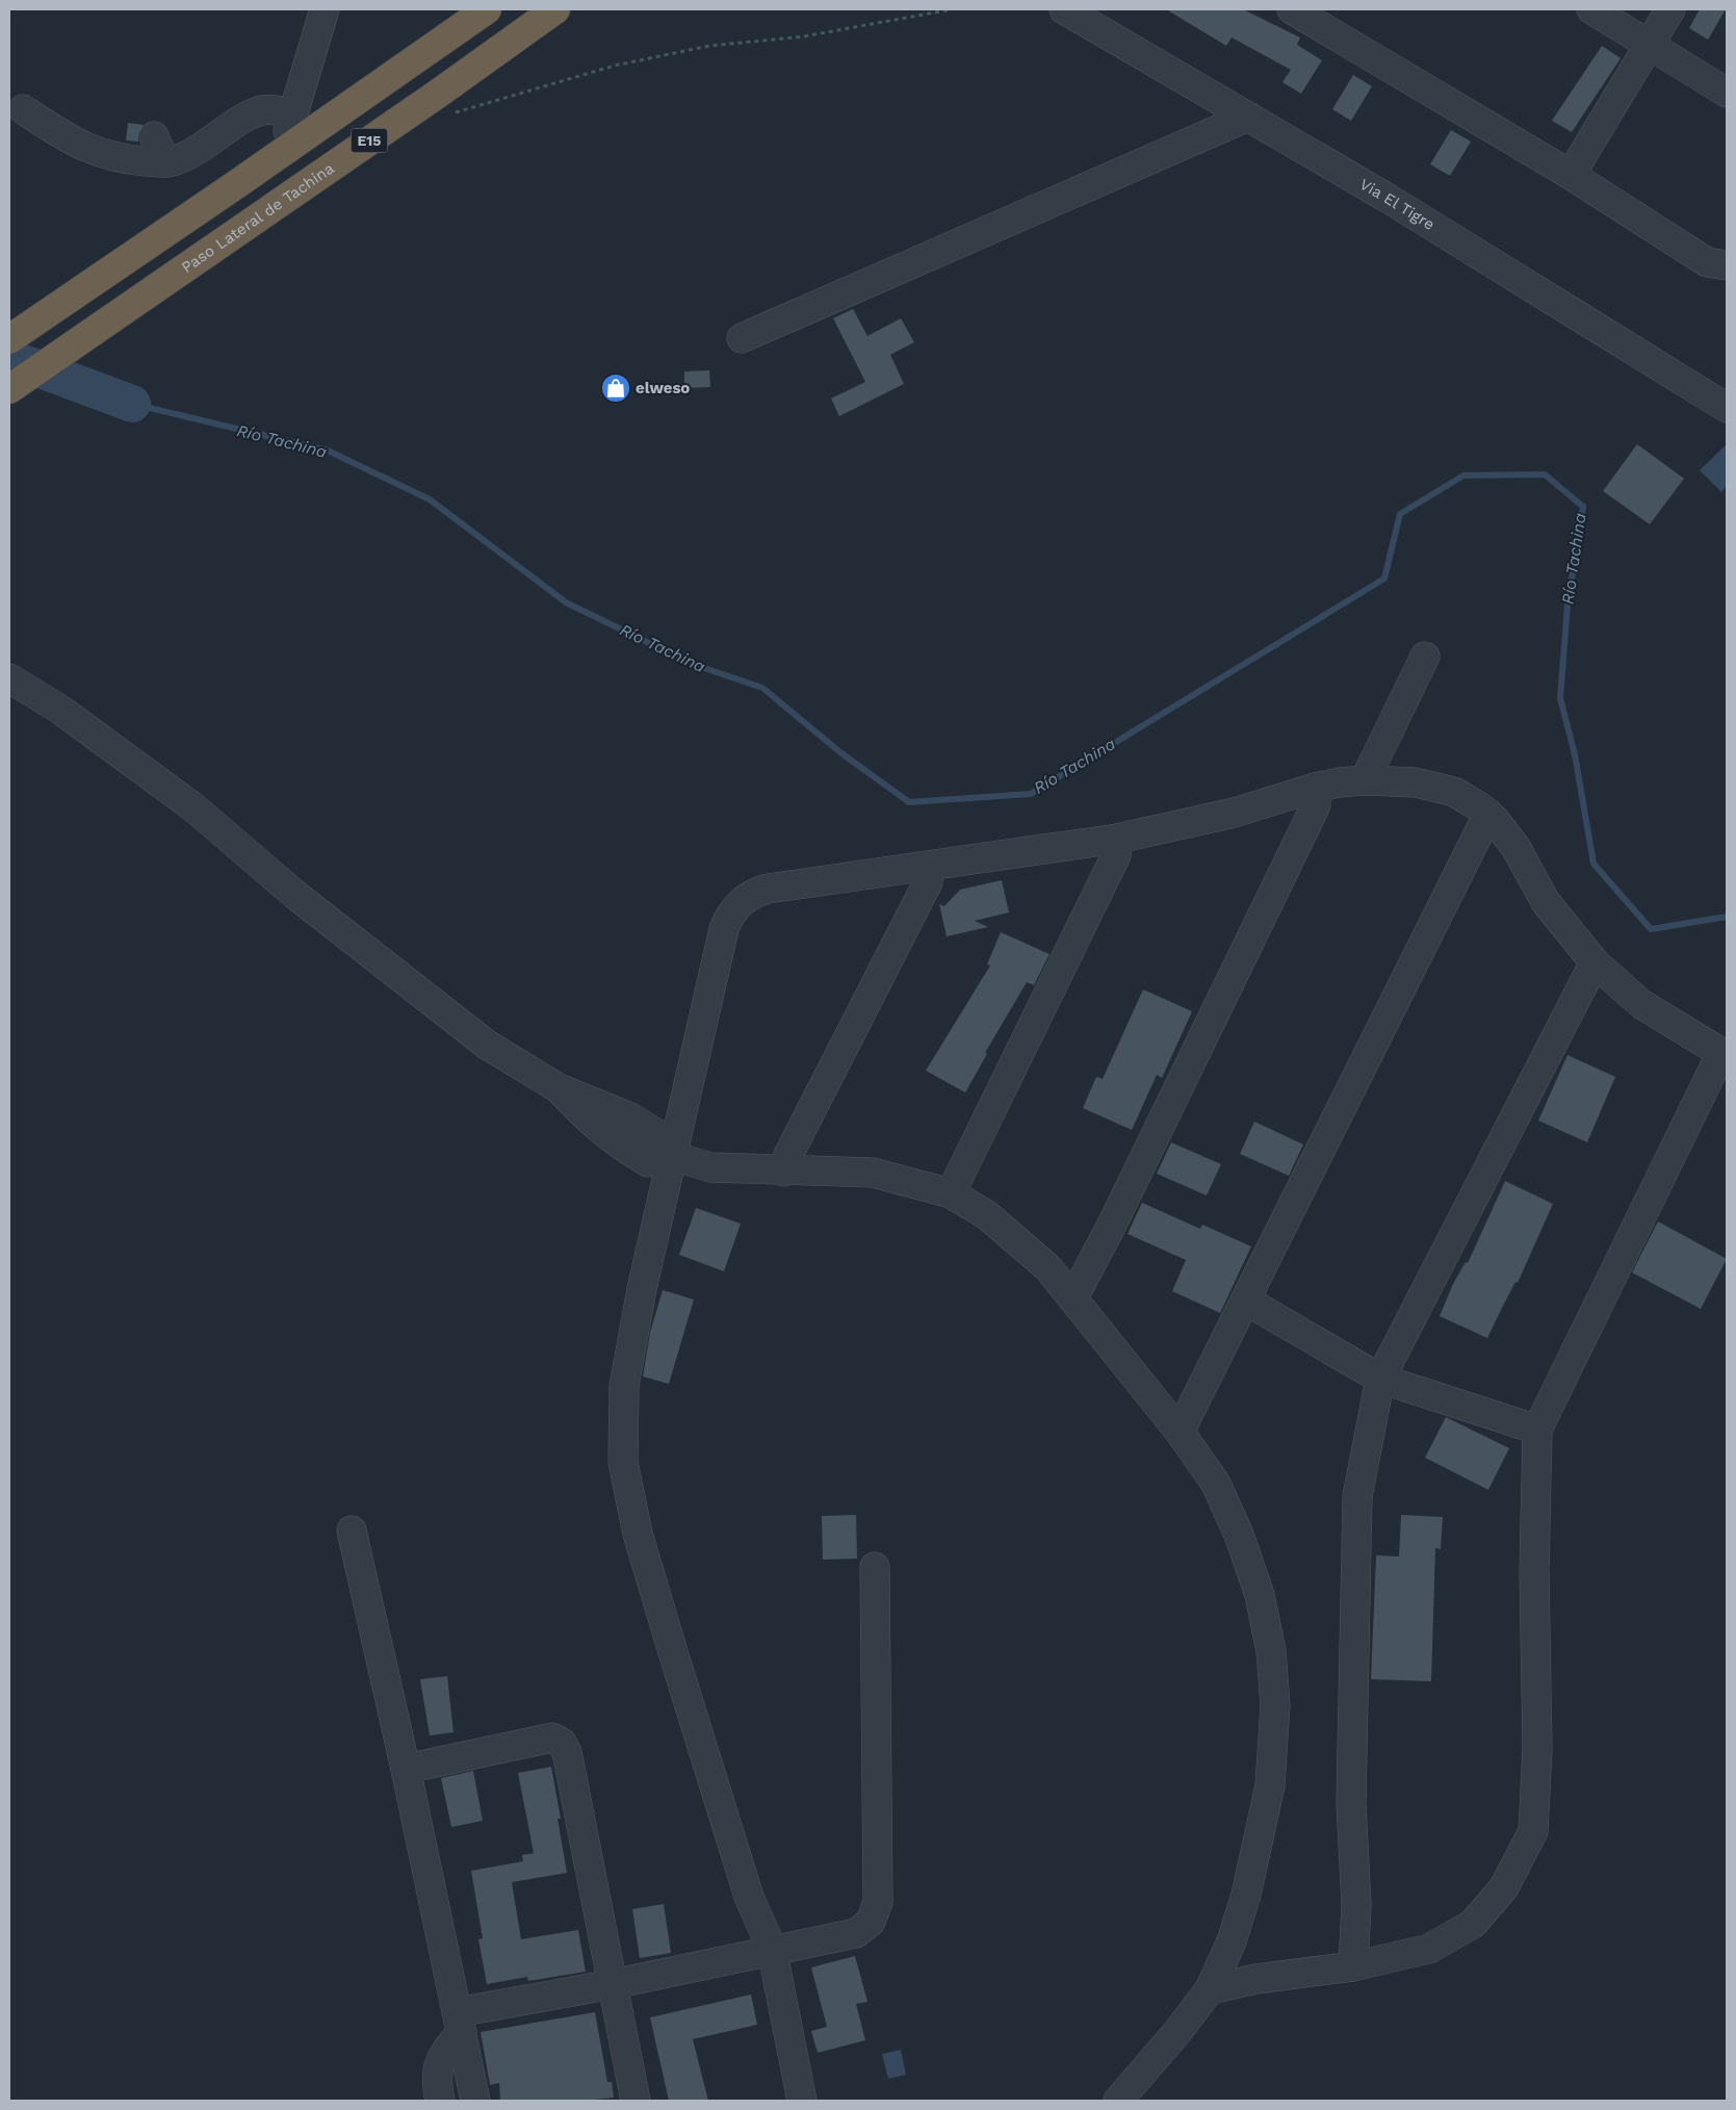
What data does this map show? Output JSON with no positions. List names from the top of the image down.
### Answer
{
  "streets": {
    "highway": ["E15", "Paso Lateral de Tachina"],
    "street": ["Via El Tigre"]
  },
  "water": ["Río Tachina"],
  "places": {
    "shop": ["elweso"]
  }
}
